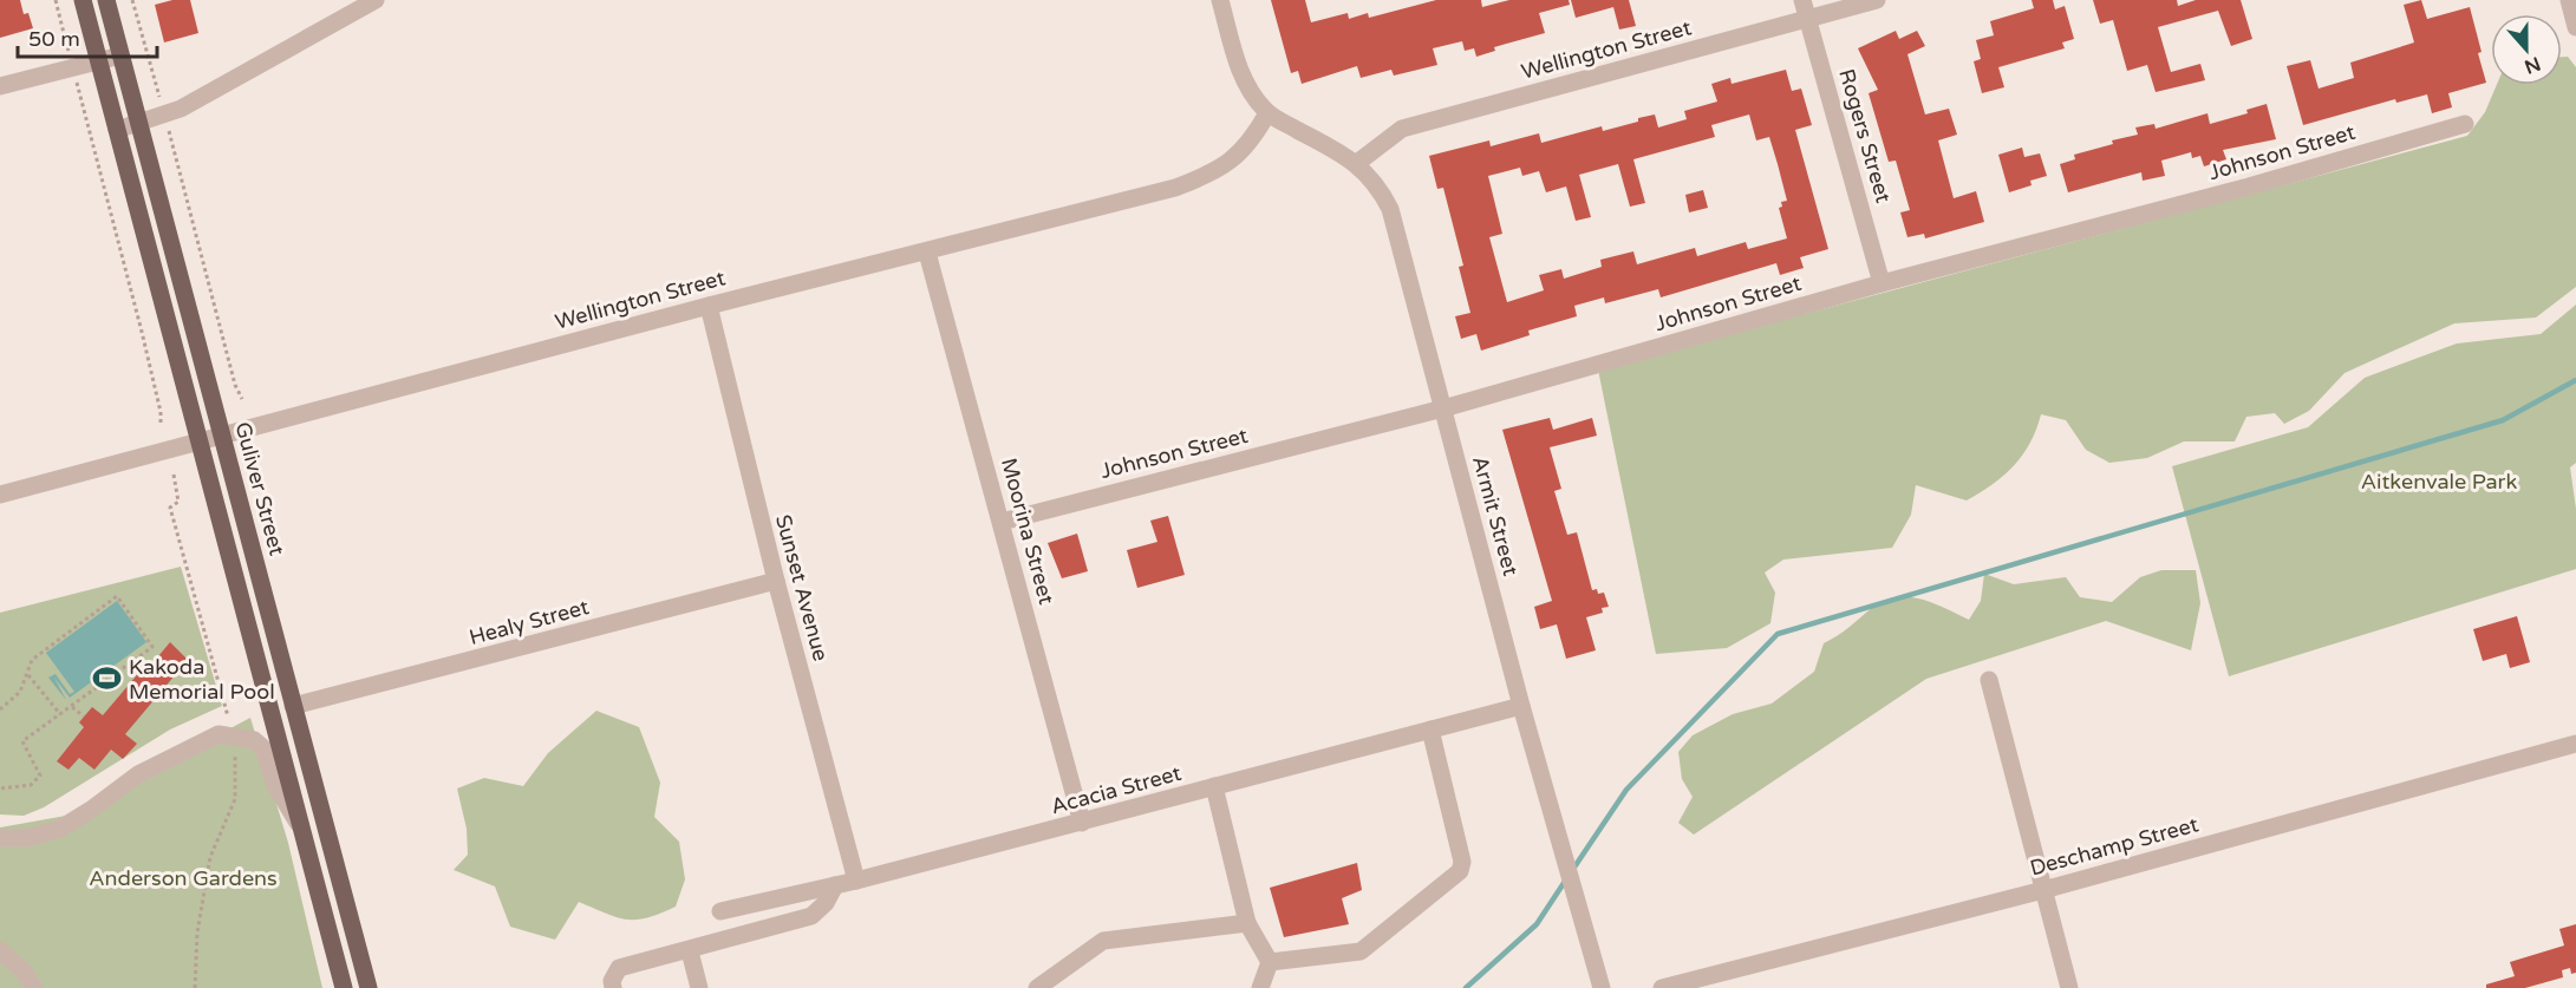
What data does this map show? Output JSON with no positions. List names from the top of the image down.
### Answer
{
  "streets": {
    "main road": ["Guliver Street"],
    "street": [
      "Wellington Street",
      "Rogers Street",
      "Johnson Street",
      "Armit Street",
      "Moorina Street",
      "Sunset Avenue",
      "Healy Street",
      "Acacia Street",
      "Deschamp Street"
    ]
  },
  "crossings": [
    ["Wellington Street", "Rogers Street"],
    ["Wellington Street", "Guliver Street"],
    ["Wellington Street", "Armit Street"],
    ["Wellington Street", "Moorina Street"],
    ["Wellington Street", "Sunset Avenue"],
    ["Rogers Street", "Johnson Street"],
    ["Johnson Street", "Armit Street"],
    ["Johnson Street", "Moorina Street"],
    ["Guliver Street", "Healy Street"],
    ["Armit Street", "Acacia Street"],
    ["Moorina Street", "Acacia Street"],
    ["Sunset Avenue", "Healy Street"],
    ["Sunset Avenue", "Acacia Street"]
  ],
  "parks": ["Aitkenvale Park", "Anderson Gardens"],
  "places": {
    "sports": ["Kakoda Memorial Pool"]
  },
  "scale_bar": "50 m",
  "north": "bottom"
}
